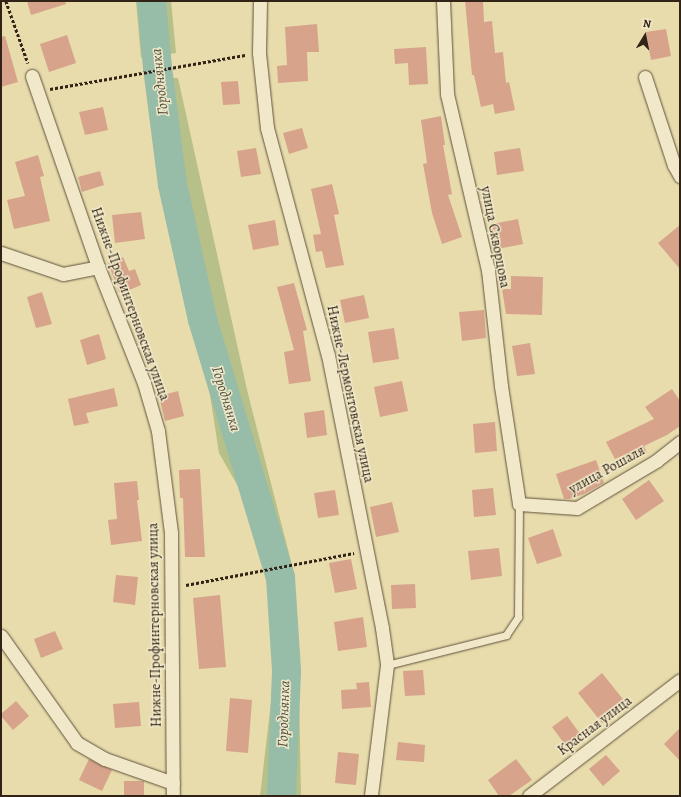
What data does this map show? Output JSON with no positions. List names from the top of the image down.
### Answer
{
  "streets": {
    "street": [
      "улица Скворцова",
      "Нижне-Профинтерновская улица",
      "Нижне-Лермонтовская улица",
      "улица Рошаля",
      "Красная улица"
    ]
  },
  "crossings": [
    ["улица Скворцова", "улица Рошаля"]
  ],
  "water": ["Городнянка"],
  "north": "top"
}
